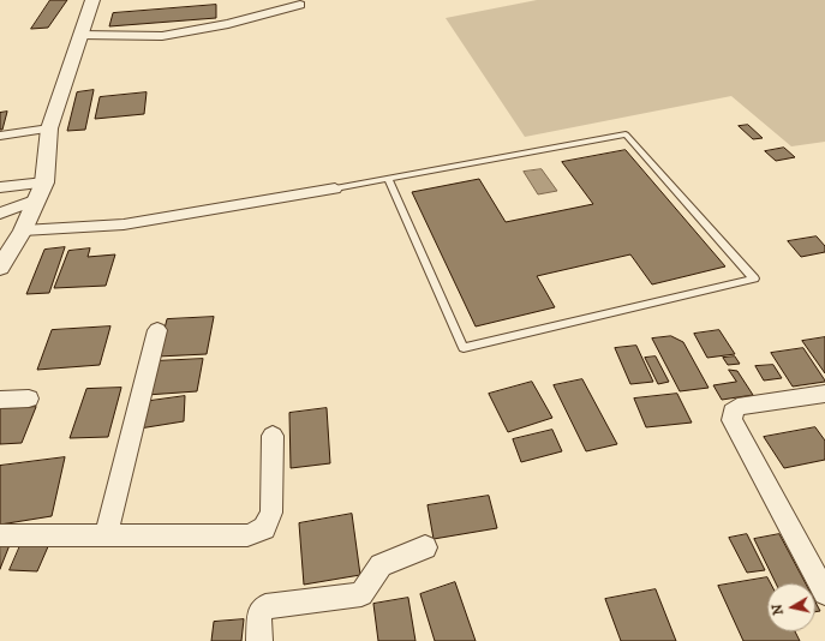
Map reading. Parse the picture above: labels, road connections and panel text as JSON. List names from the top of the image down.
{
  "north": "left"
}
